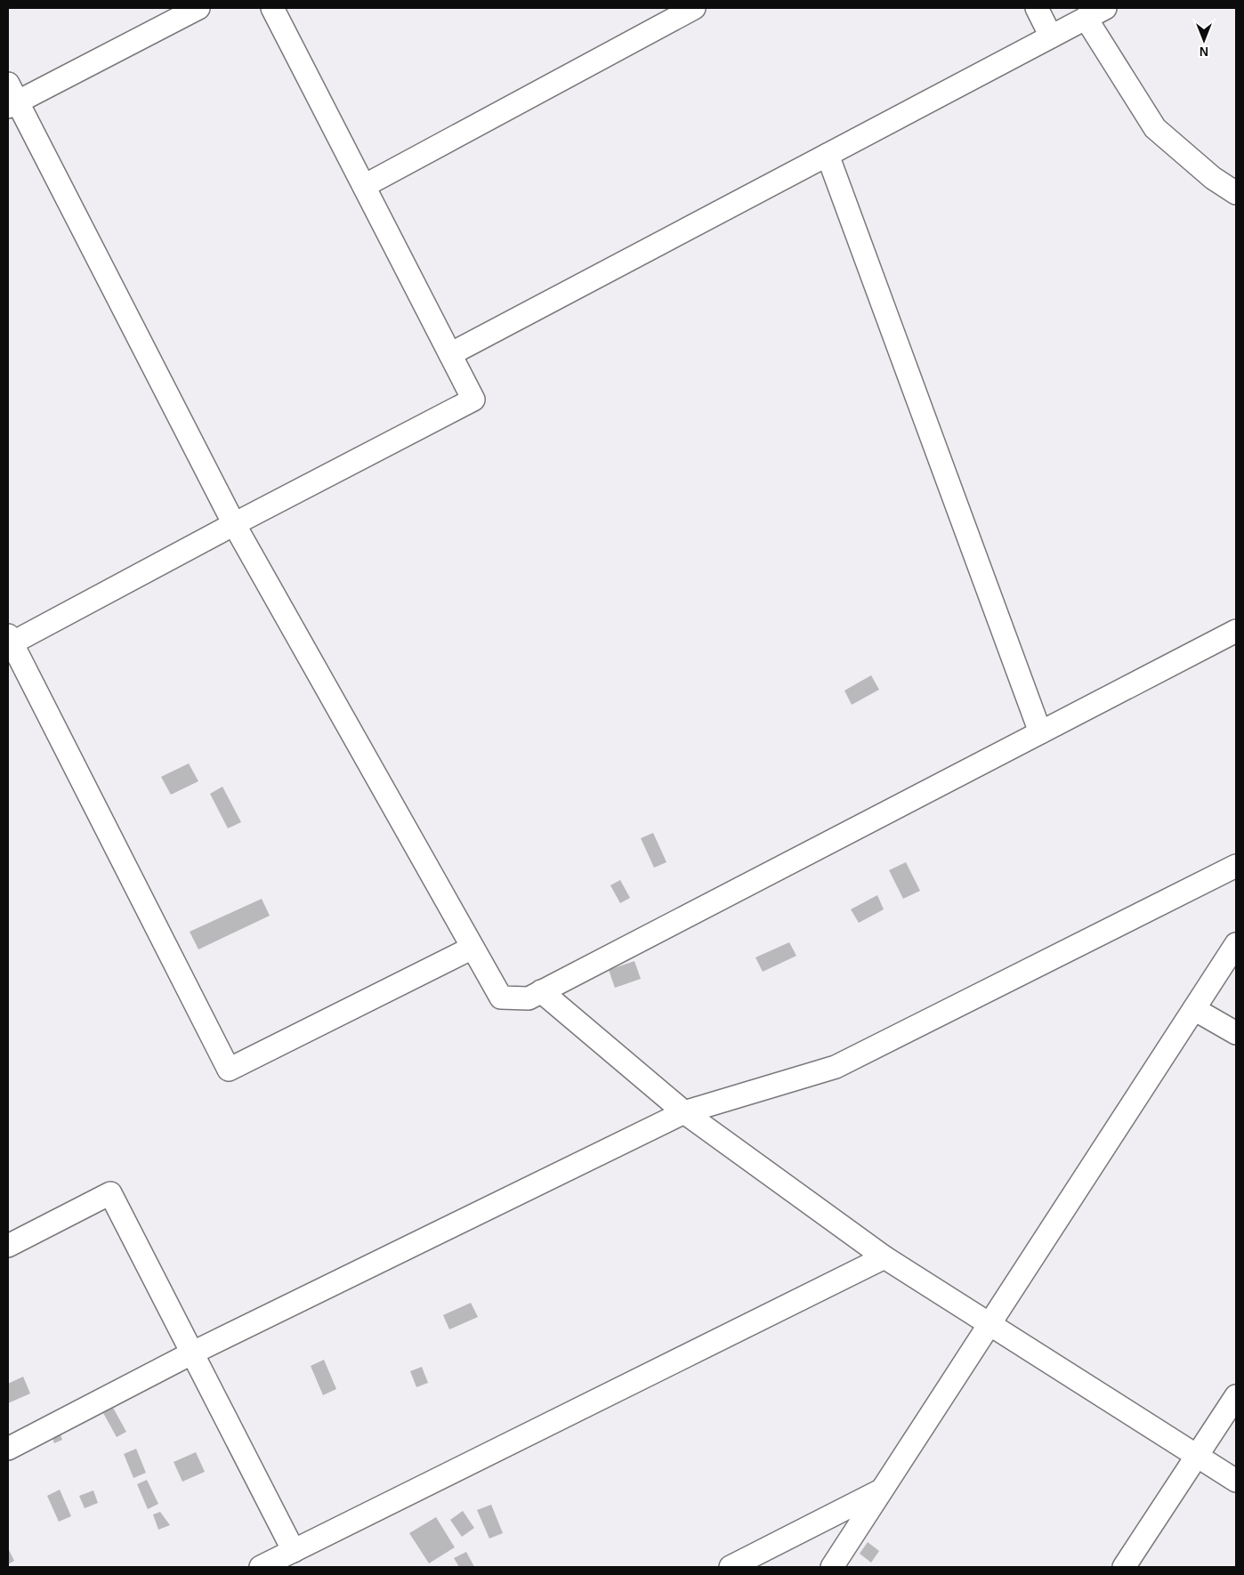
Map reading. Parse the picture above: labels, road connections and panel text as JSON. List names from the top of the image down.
{
  "north": "bottom"
}
